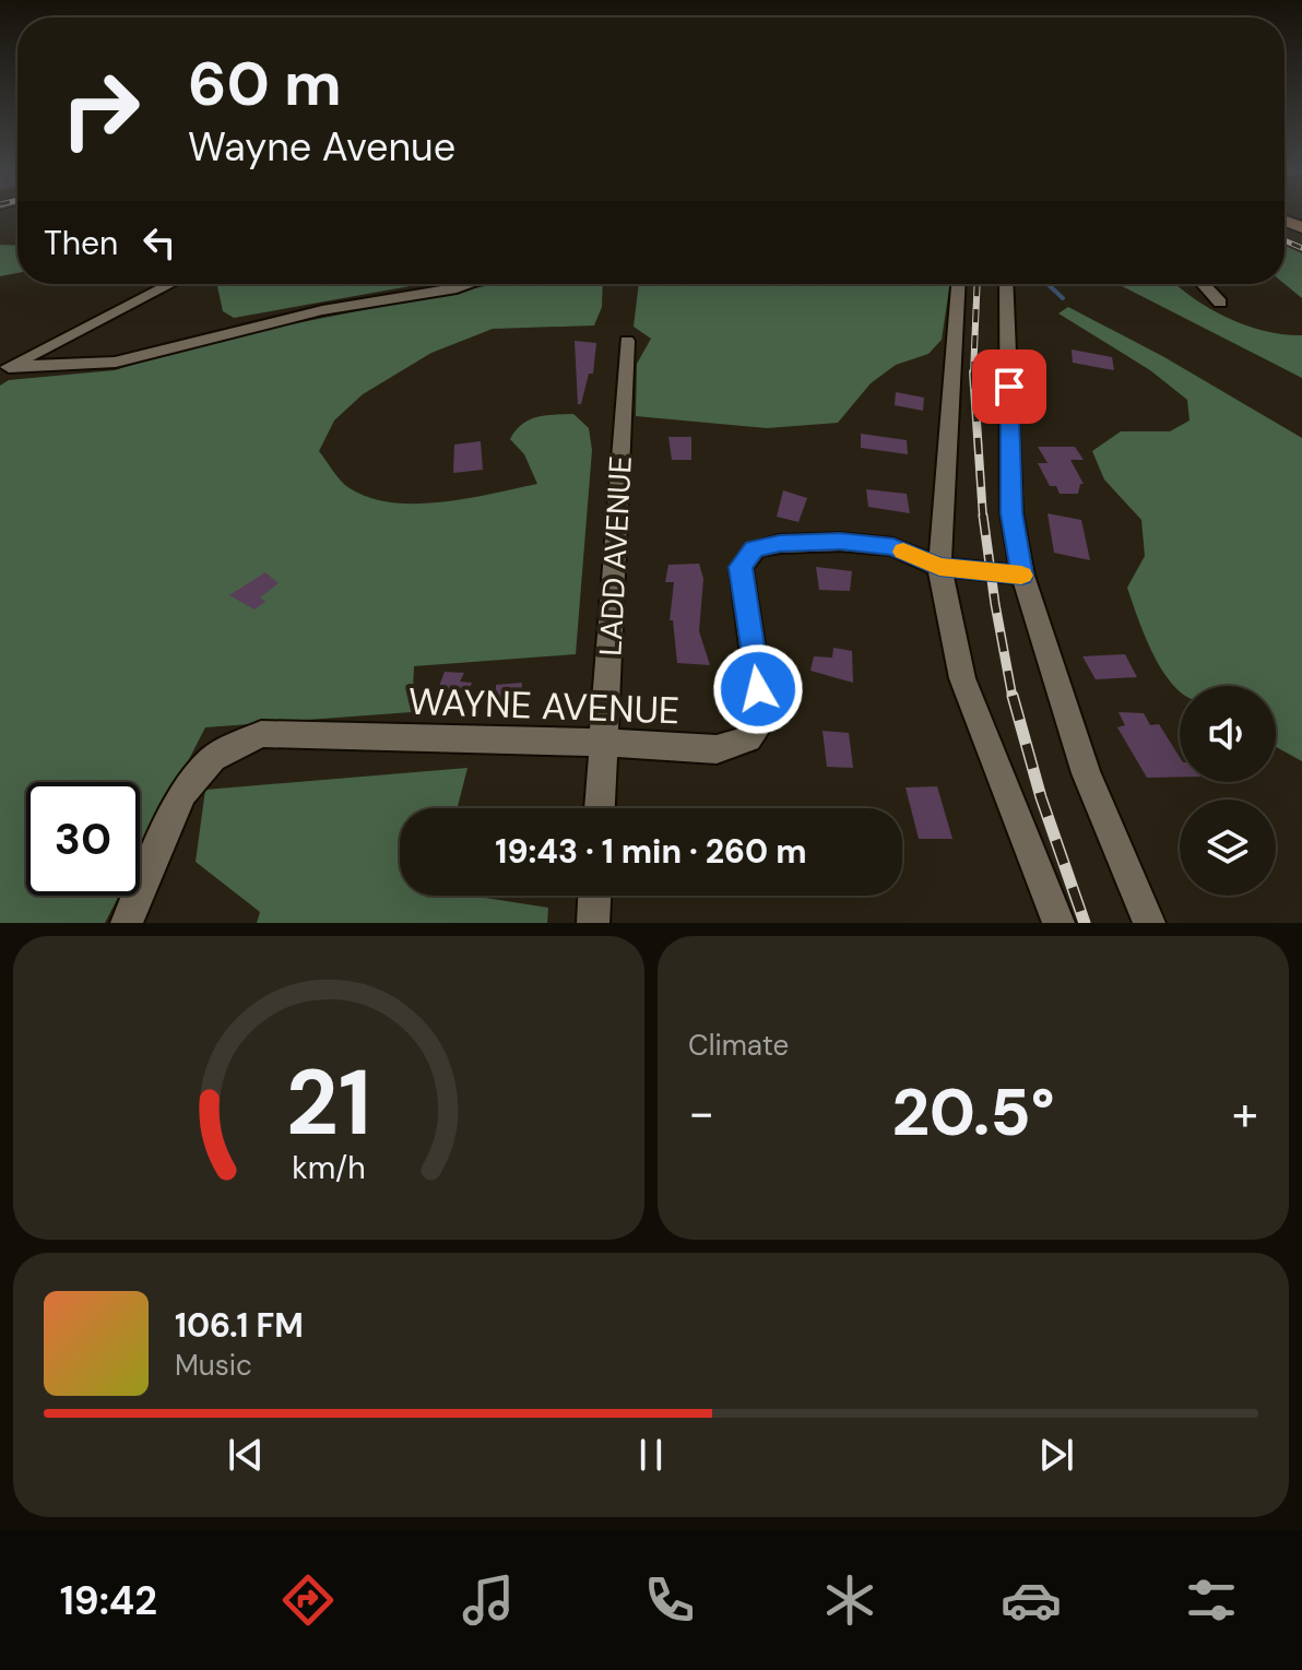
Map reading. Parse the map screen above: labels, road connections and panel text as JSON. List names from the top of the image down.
{
  "streets": {
    "street": ["LADD AVENUE", "WAYNE AVENUE"]
  },
  "crossings": [
    ["LADD AVENUE", "WAYNE AVENUE"]
  ],
  "page": {
    "turn": ["60 m", "Wayne Avenue"],
    "then": "Then",
    "limit": "30",
    "trip": "19:43 · 1 min · 260 m",
    "tile": "Climate",
    "heat": ["−", "20.5°", "+"],
    "song": ["106.1 FM", "Music"],
    "tabs": "19:42",
    "gauge": ["21", "km/h"]
  }
}
